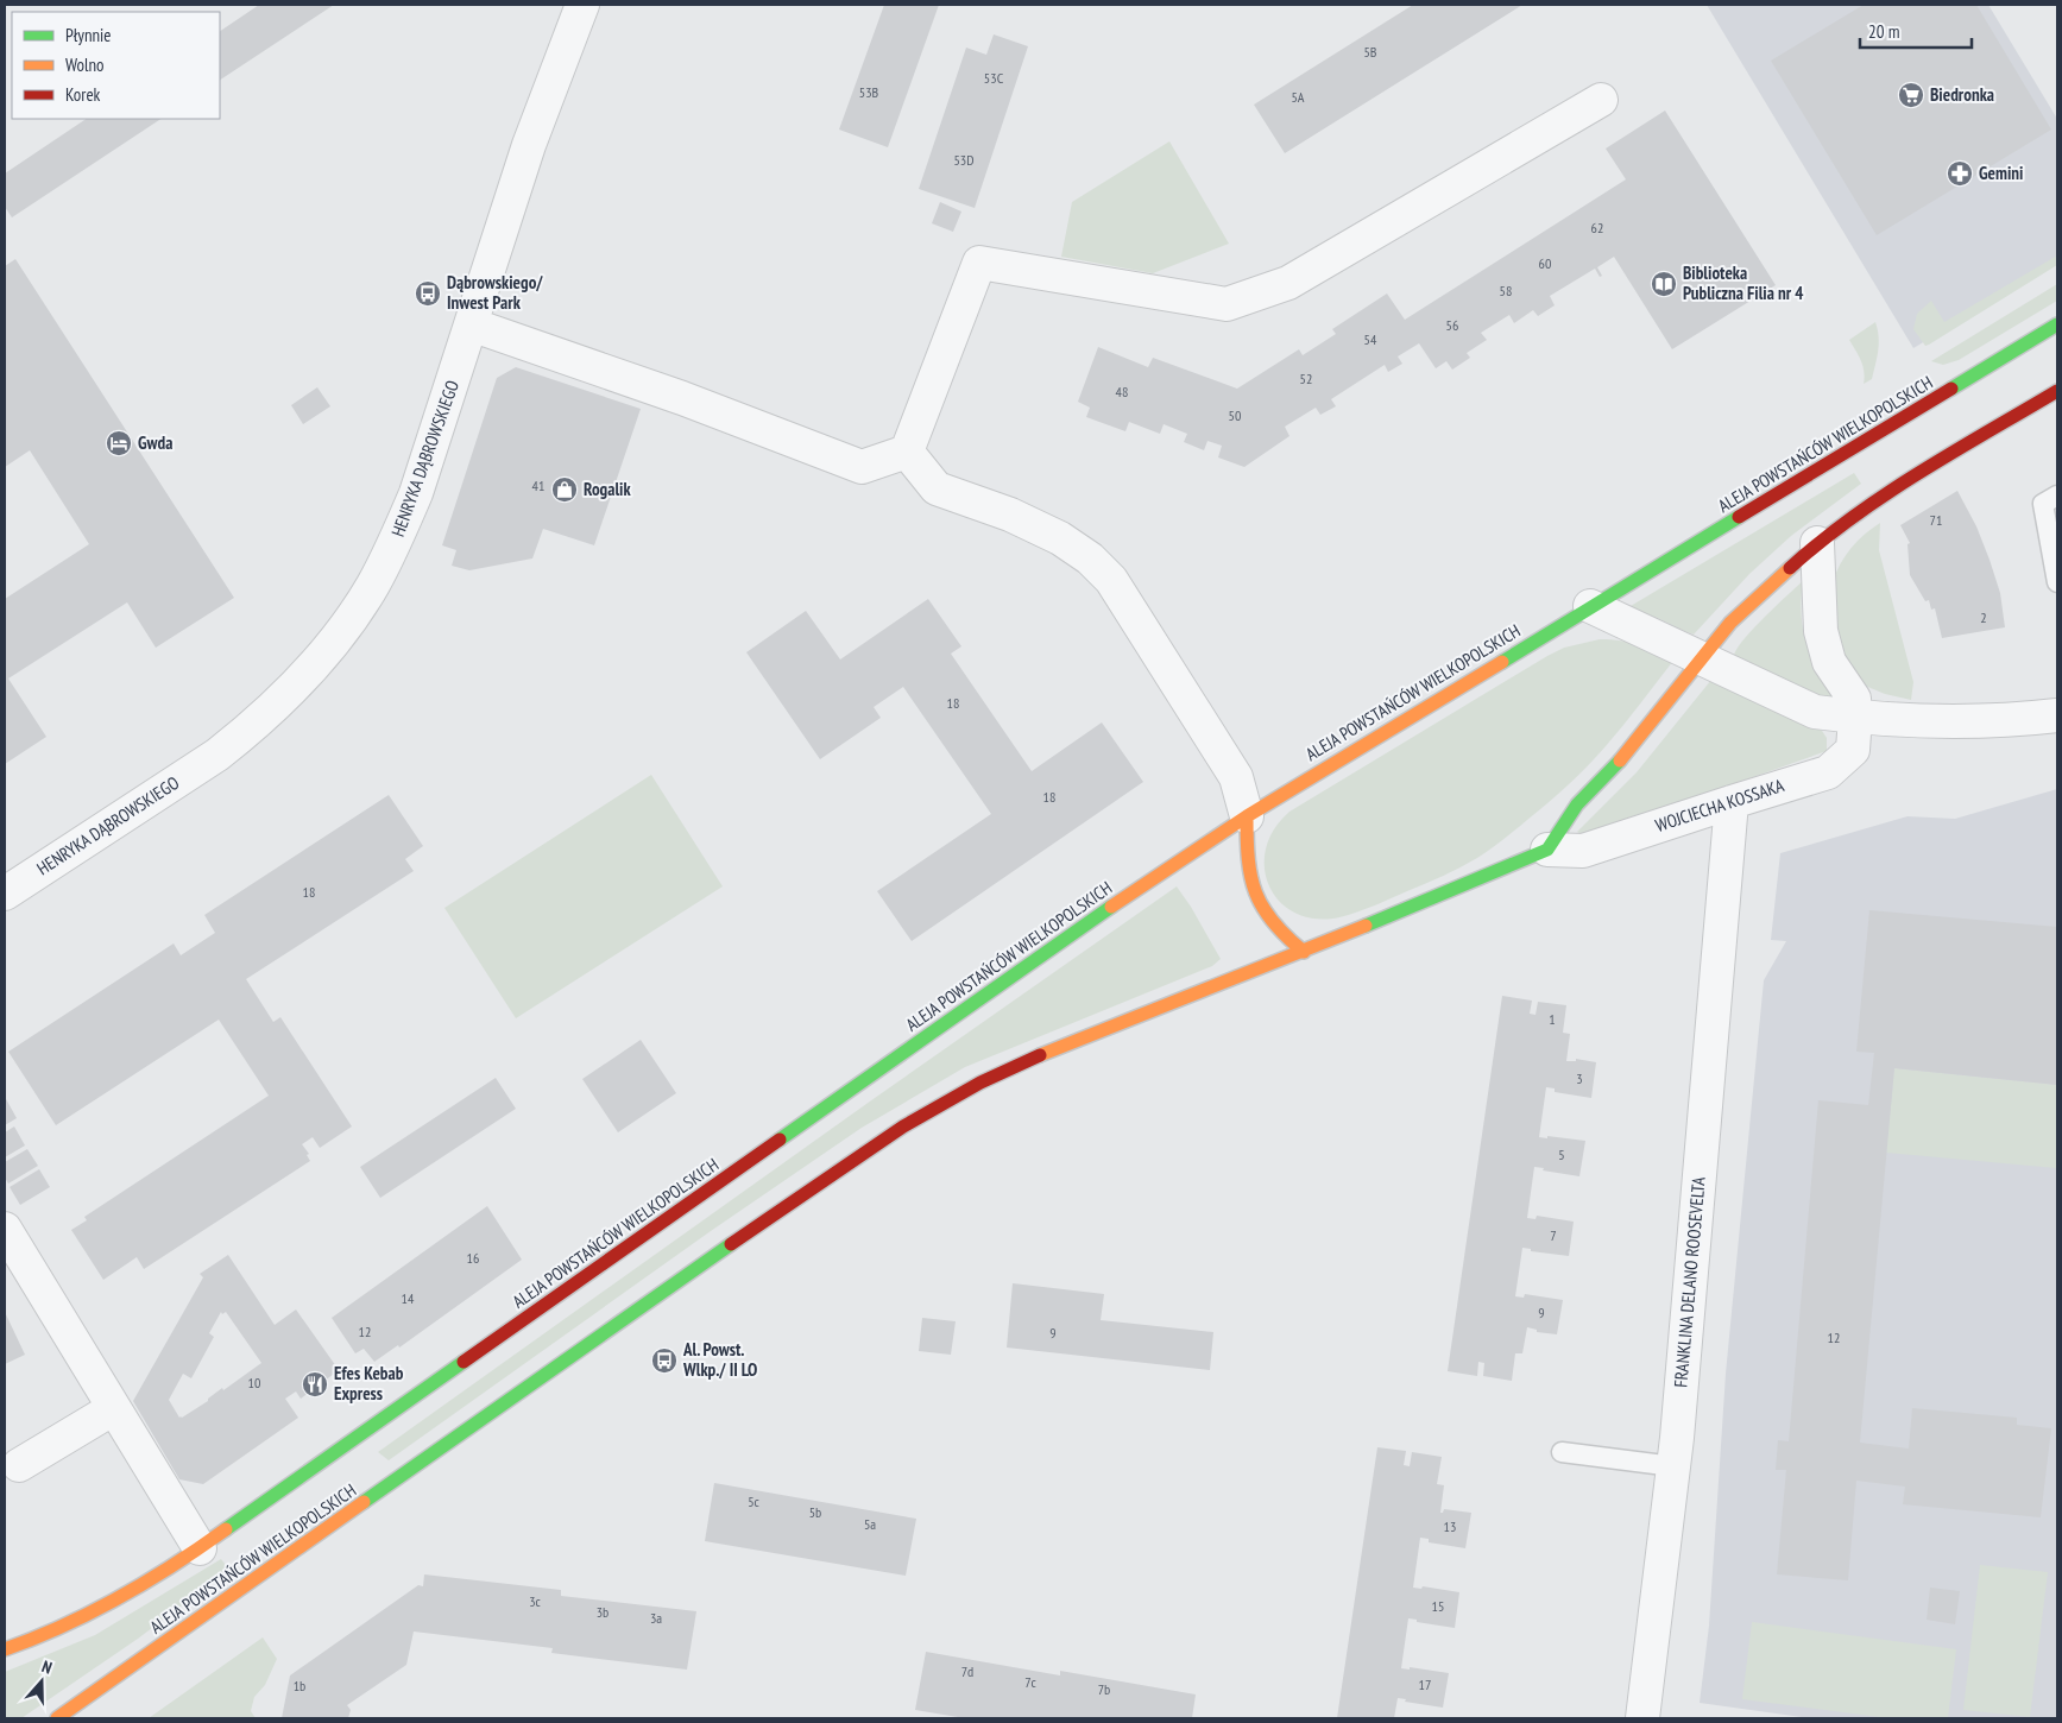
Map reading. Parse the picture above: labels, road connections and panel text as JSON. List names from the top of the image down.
{
  "streets": {
    "main road": ["ALEJA POWSTAŃCÓW WIELKOPOLSKICH"],
    "street": ["HENRYKA DĄBROWSKIEGO", "WOJCIECHA KOSSAKA", "FRANKLINA DELANO ROOSEVELTA"]
  },
  "crossings": [
    ["ALEJA POWSTAŃCÓW WIELKOPOLSKICH", "WOJCIECHA KOSSAKA"],
    ["WOJCIECHA KOSSAKA", "FRANKLINA DELANO ROOSEVELTA"]
  ],
  "places": {
    "supermarket": ["Biedronka"],
    "pharmacy": ["Gemini"],
    "library": ["Biblioteka Publiczna Filia nr 4"],
    "bus stop": ["Dąbrowskiego/ Inwest Park", "Al. Powst. Wlkp./ II LO"],
    "hotel": ["Gwda"],
    "shop": ["Rogalik"],
    "restaurant": ["Efes Kebab Express"]
  },
  "house_numbers": [
    "5B",
    "53C",
    "53B",
    "5A",
    "53D",
    "62",
    "60",
    "58",
    "56",
    "54",
    "52",
    "48",
    "50",
    "41",
    "71",
    "2",
    "18",
    "18",
    "18",
    "1",
    "3",
    "5",
    "7",
    "16",
    "14",
    "9",
    "12",
    "9",
    "12",
    "10",
    "5c",
    "5b",
    "5a",
    "13",
    "3c",
    "15",
    "3b",
    "3a",
    "7d",
    "7c",
    "17",
    "1b",
    "7b"
  ],
  "legend": ["Płynnie", "Wolno", "Korek"],
  "scale_bar": "20 m",
  "north": "top"
}
